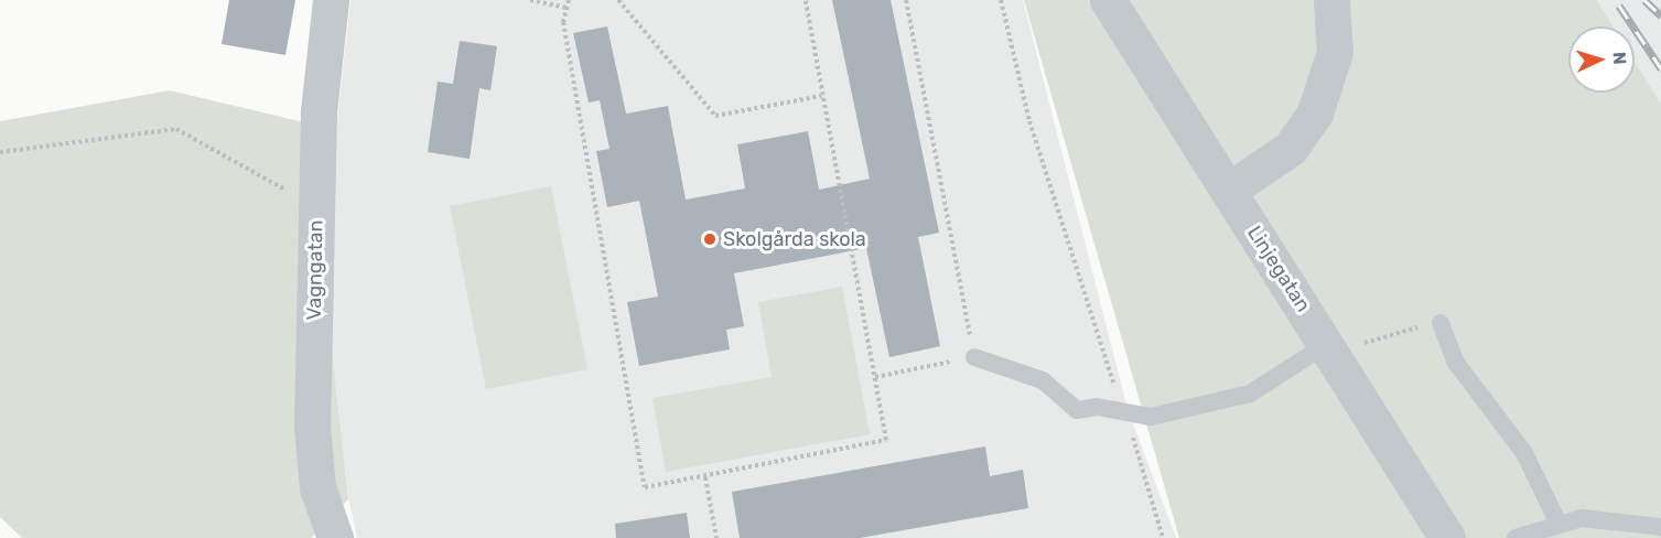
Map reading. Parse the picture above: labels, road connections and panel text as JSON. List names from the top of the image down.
{
  "streets": {
    "street": ["Linjegatan", "Vagngatan"]
  },
  "places": ["Skolgårda skola"],
  "north": "right"
}
